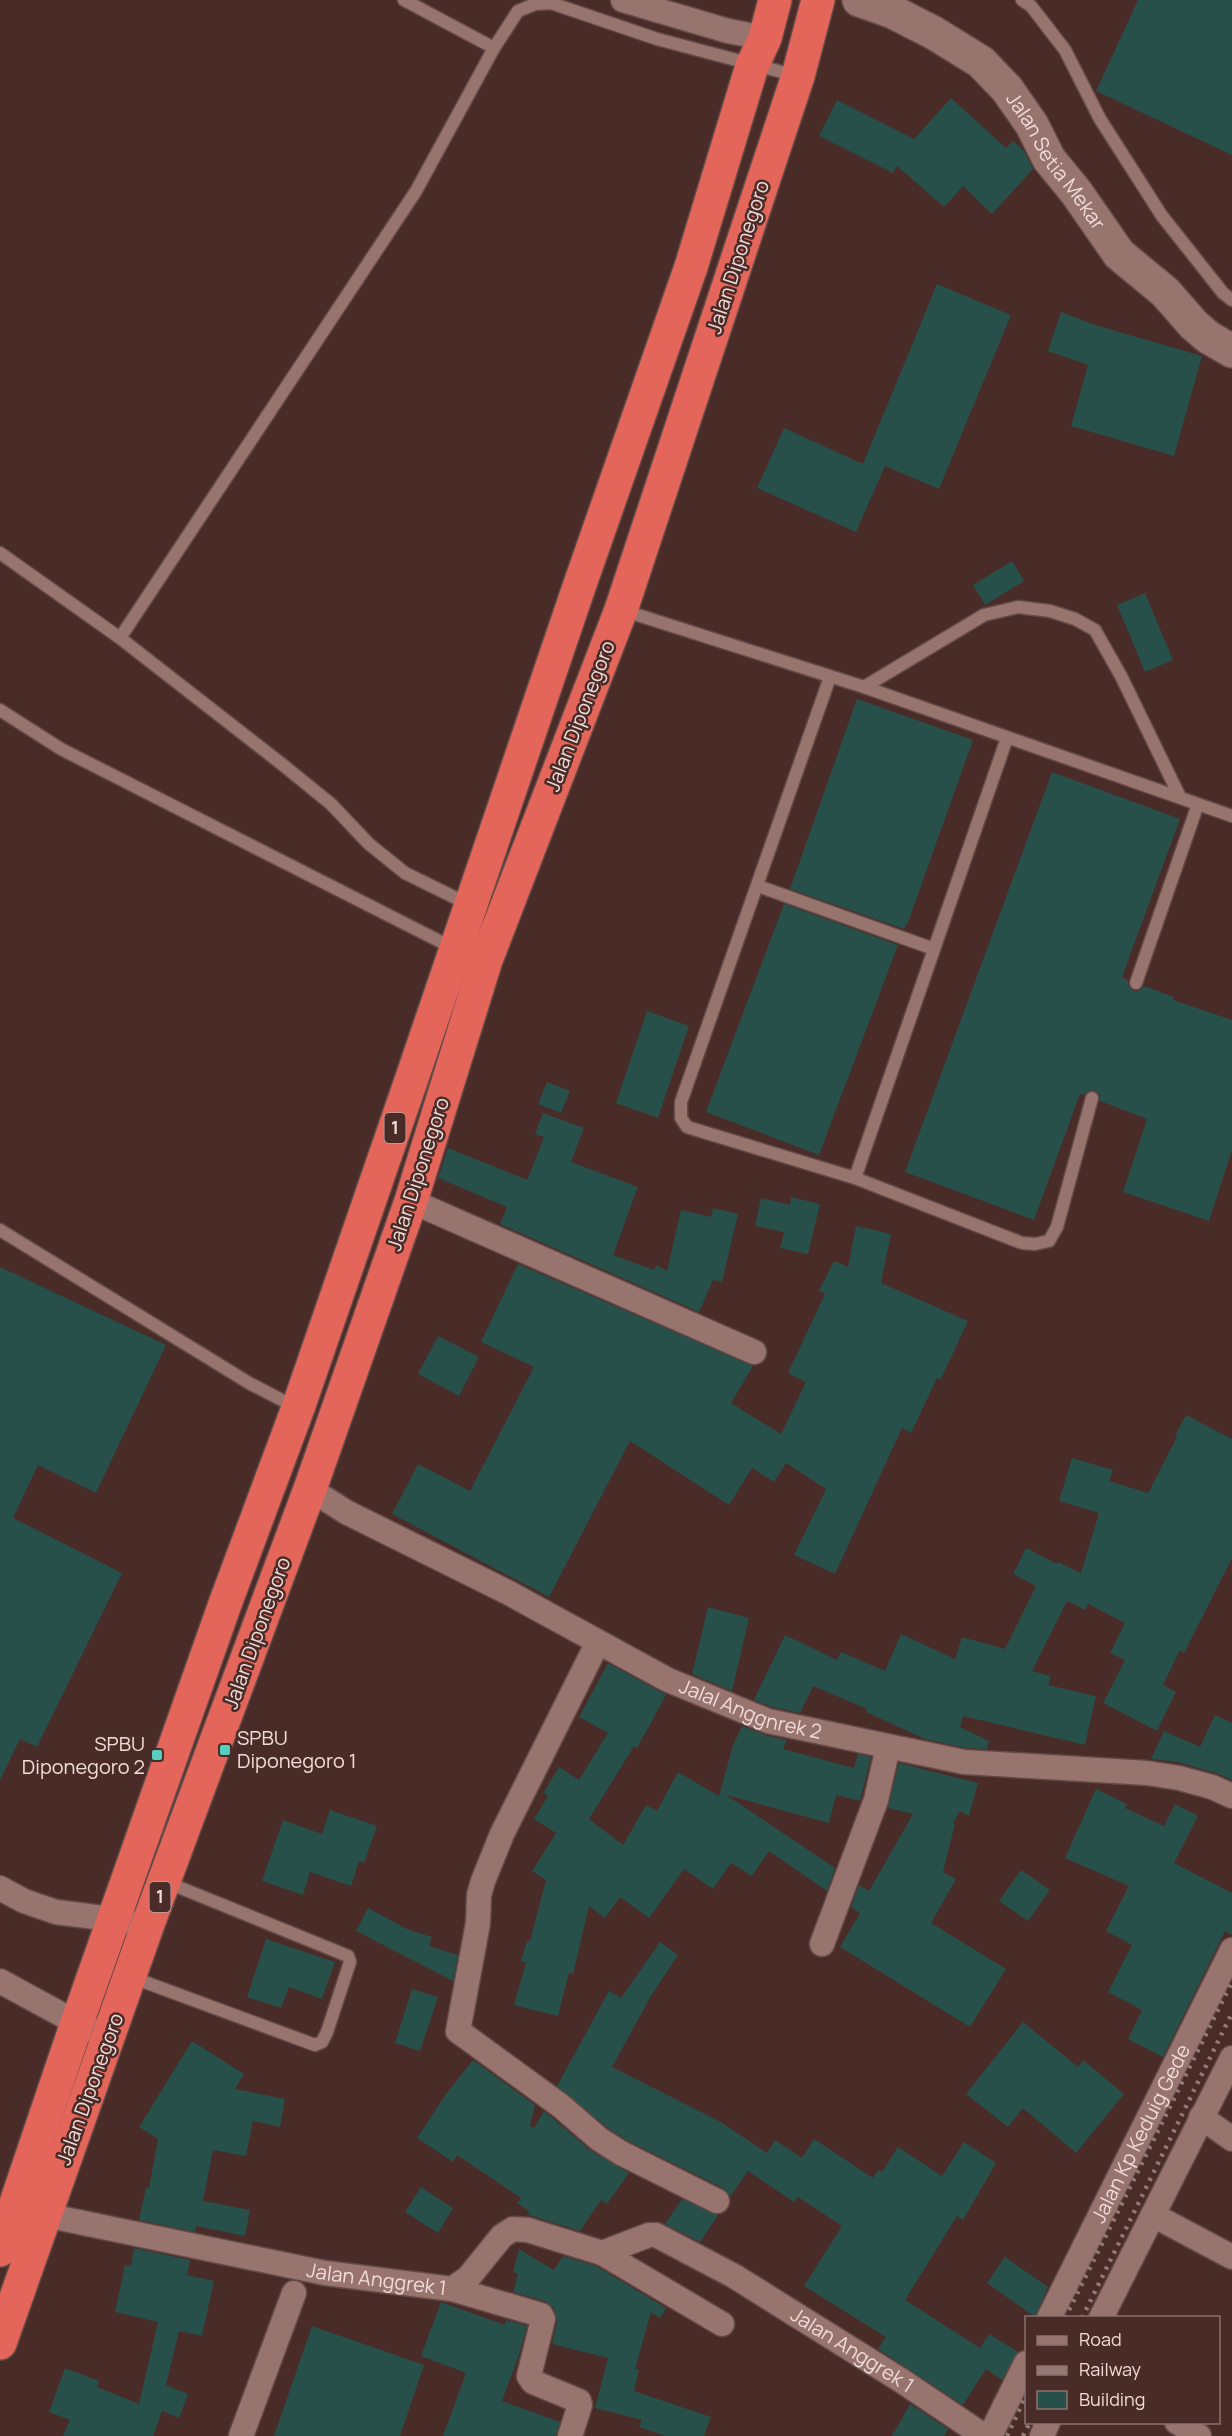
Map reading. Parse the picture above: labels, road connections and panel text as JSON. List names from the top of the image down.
{
  "streets": {
    "highway": ["Jalan Diponegoro", "1"],
    "street": [
      "Jalan Setia Mekar",
      "Jalal Anggnrek 2",
      "Jalan Kp Keduig Gede",
      "Jalan Anggrek 1"
    ]
  },
  "crossings": [
    ["Jalan Diponegoro", "Jalal Anggnrek 2"],
    ["Jalan Diponegoro", "Jalan Anggrek 1"]
  ],
  "places": {
    "transit": ["SPBU Diponegoro 1", "SPBU Diponegoro 2"]
  },
  "legend": ["Road", "Railway", "Building"]
}
